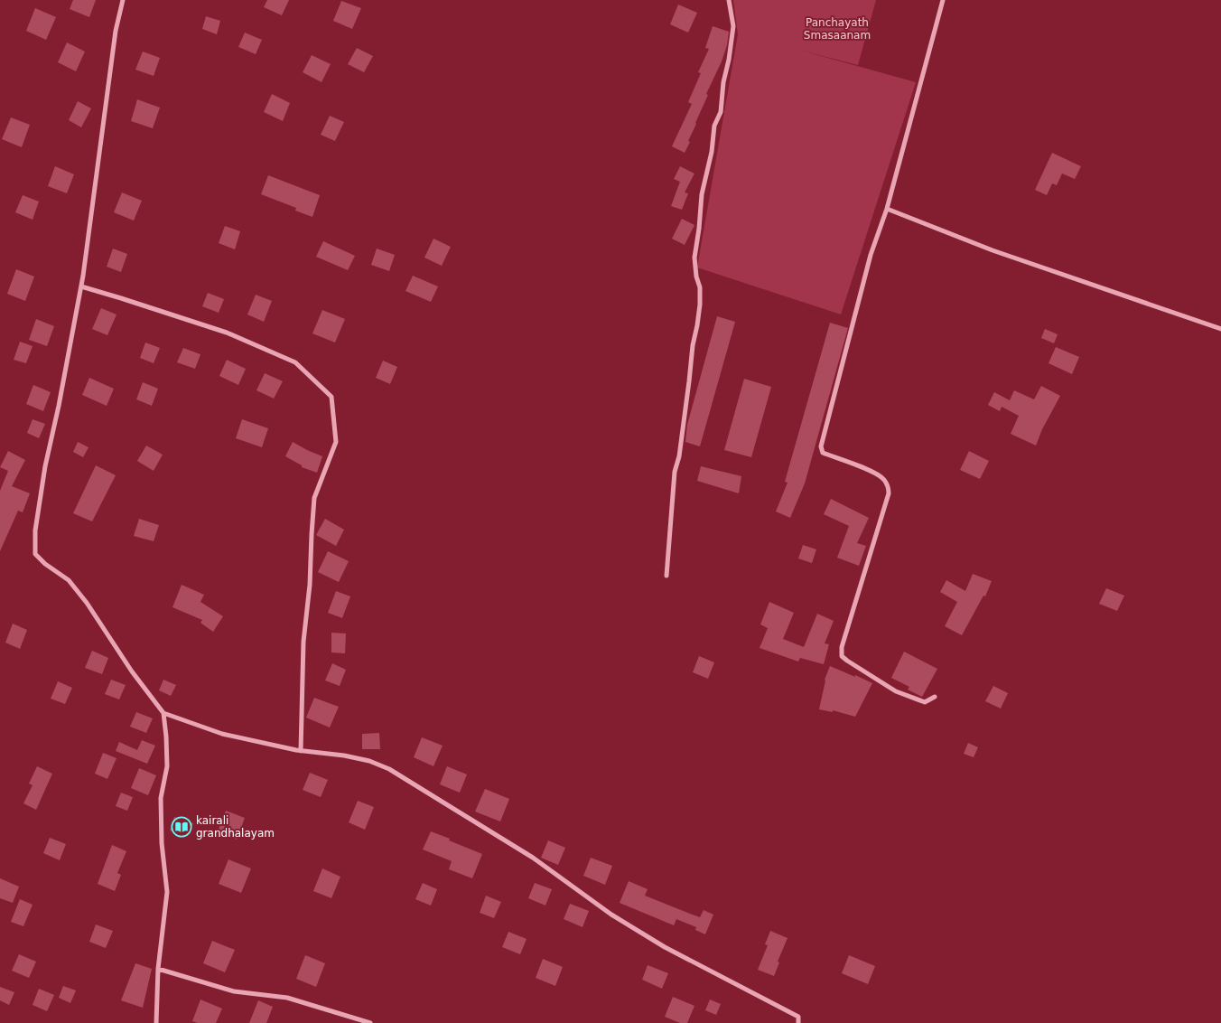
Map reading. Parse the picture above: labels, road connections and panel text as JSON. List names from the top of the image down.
{
  "parks": ["Panchayath Smasaanam"],
  "places": {
    "library": ["kairali grandhalayam"]
  }
}
